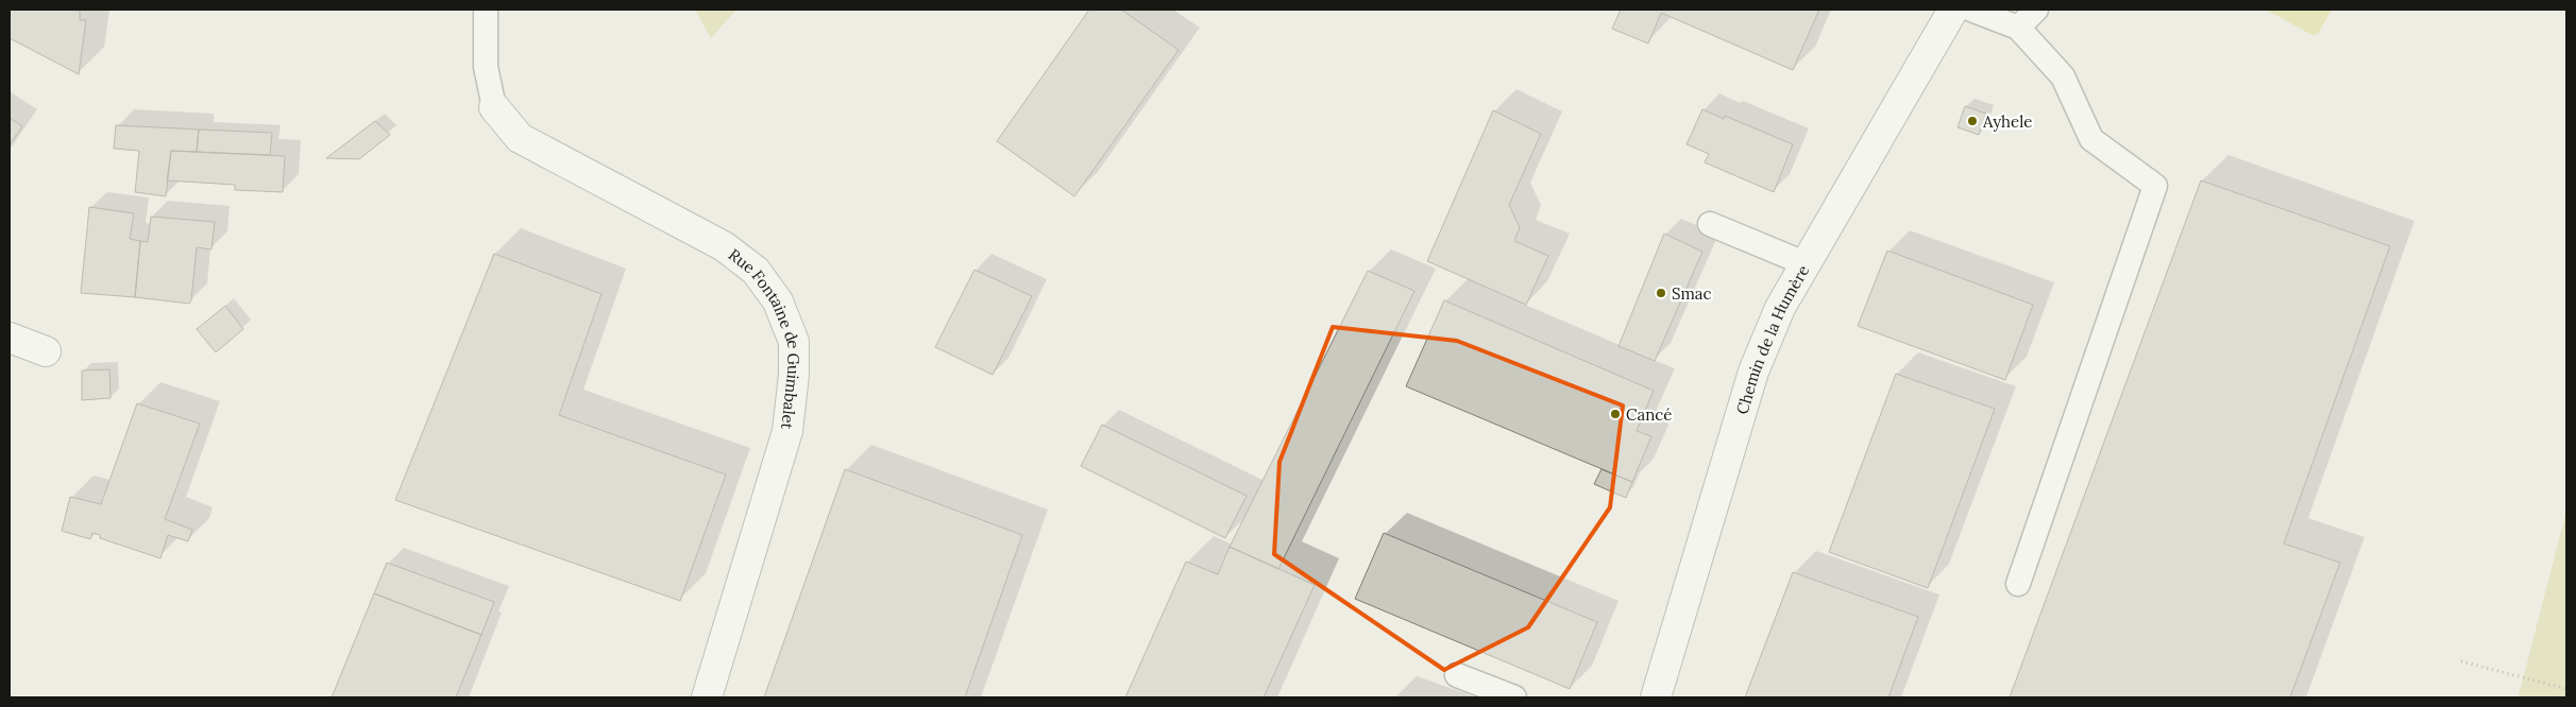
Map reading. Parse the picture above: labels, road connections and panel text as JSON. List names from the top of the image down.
{
  "streets": {
    "street": ["Chemin de la Humère", "Rue Fontaine de Guimbalet"]
  },
  "places": ["Ayhele", "Smac", "Cancé"]
}
